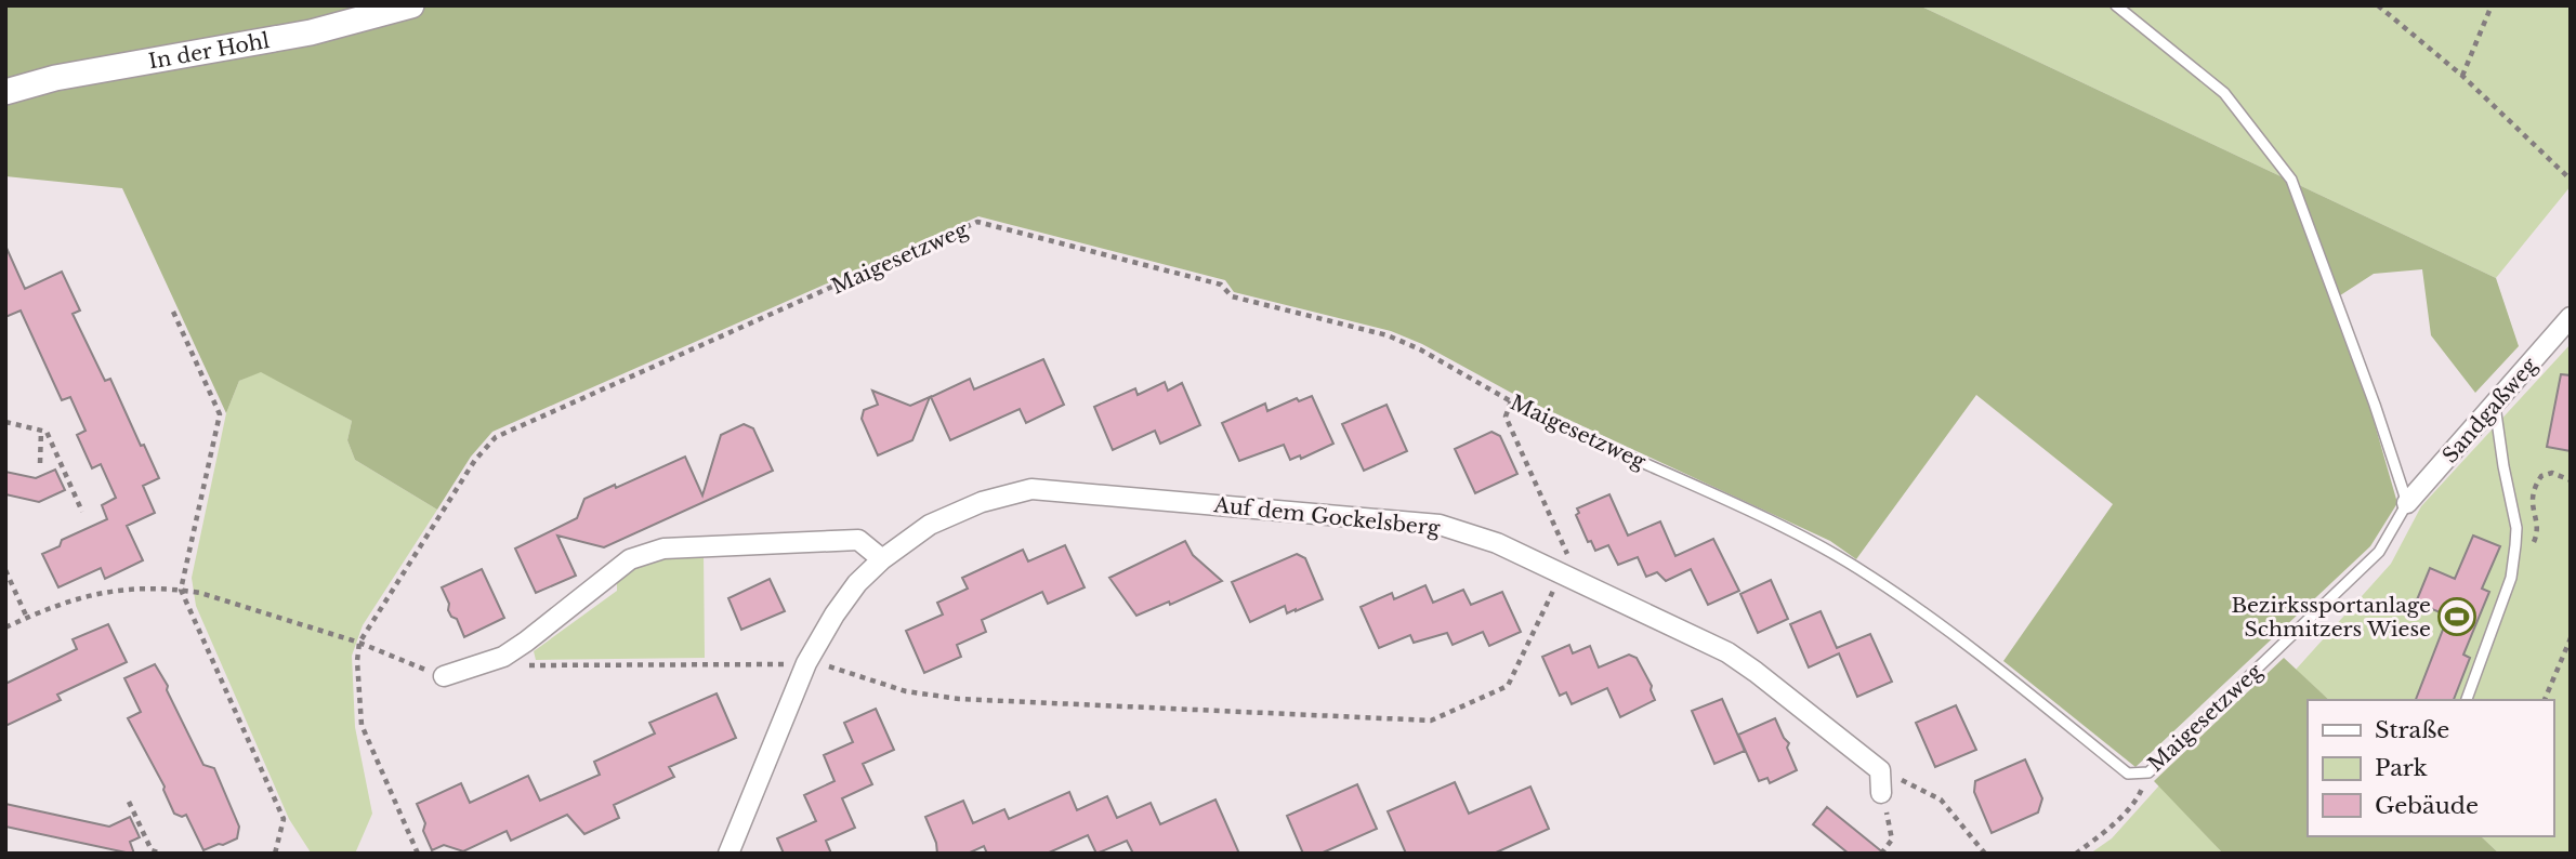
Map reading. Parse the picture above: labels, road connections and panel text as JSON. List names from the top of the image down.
{
  "streets": {
    "street": ["In der Hohl", "Sandgaßweg", "Auf dem Gockelsberg"],
    "lane": ["Maigesetzweg"]
  },
  "crossings": [
    ["Maigesetzweg", "Sandgaßweg"]
  ],
  "places": {
    "sports": ["Bezirkssportanlage Schmitzers Wiese"]
  },
  "legend": ["Straße", "Park", "Gebäude"]
}
